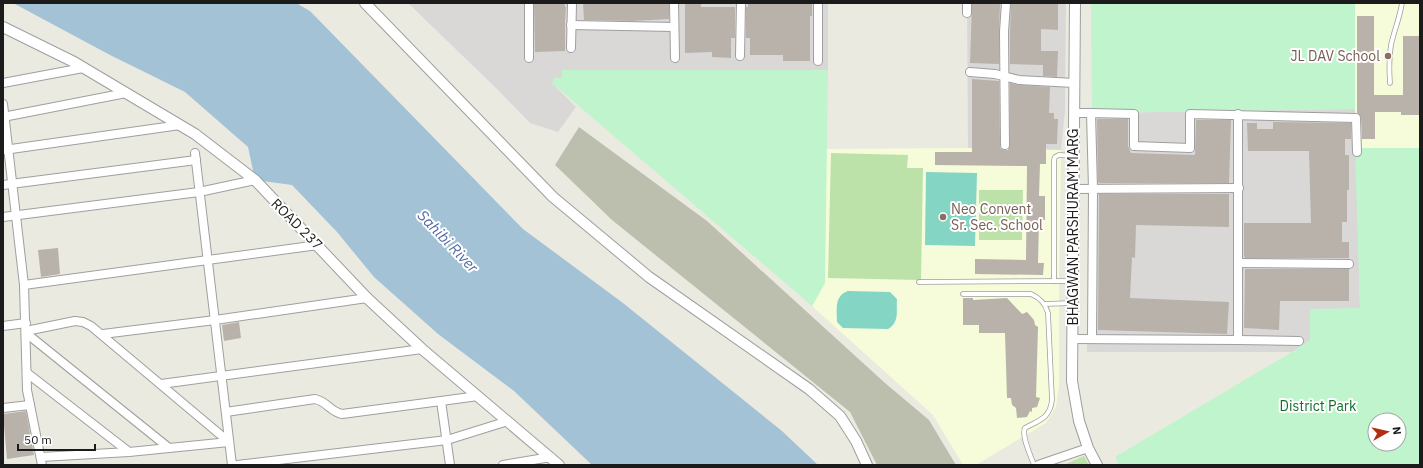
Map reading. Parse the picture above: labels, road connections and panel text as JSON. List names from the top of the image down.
{
  "streets": {
    "street": ["ROAD 237", "BHAGWAN PARSHURAM MARG"]
  },
  "water": ["Sahibi River"],
  "parks": ["District Park"],
  "places": ["JL DAV School", "Neo Convent Sr. Sec. School"],
  "scale_bar": "50 m",
  "north": "right"
}
